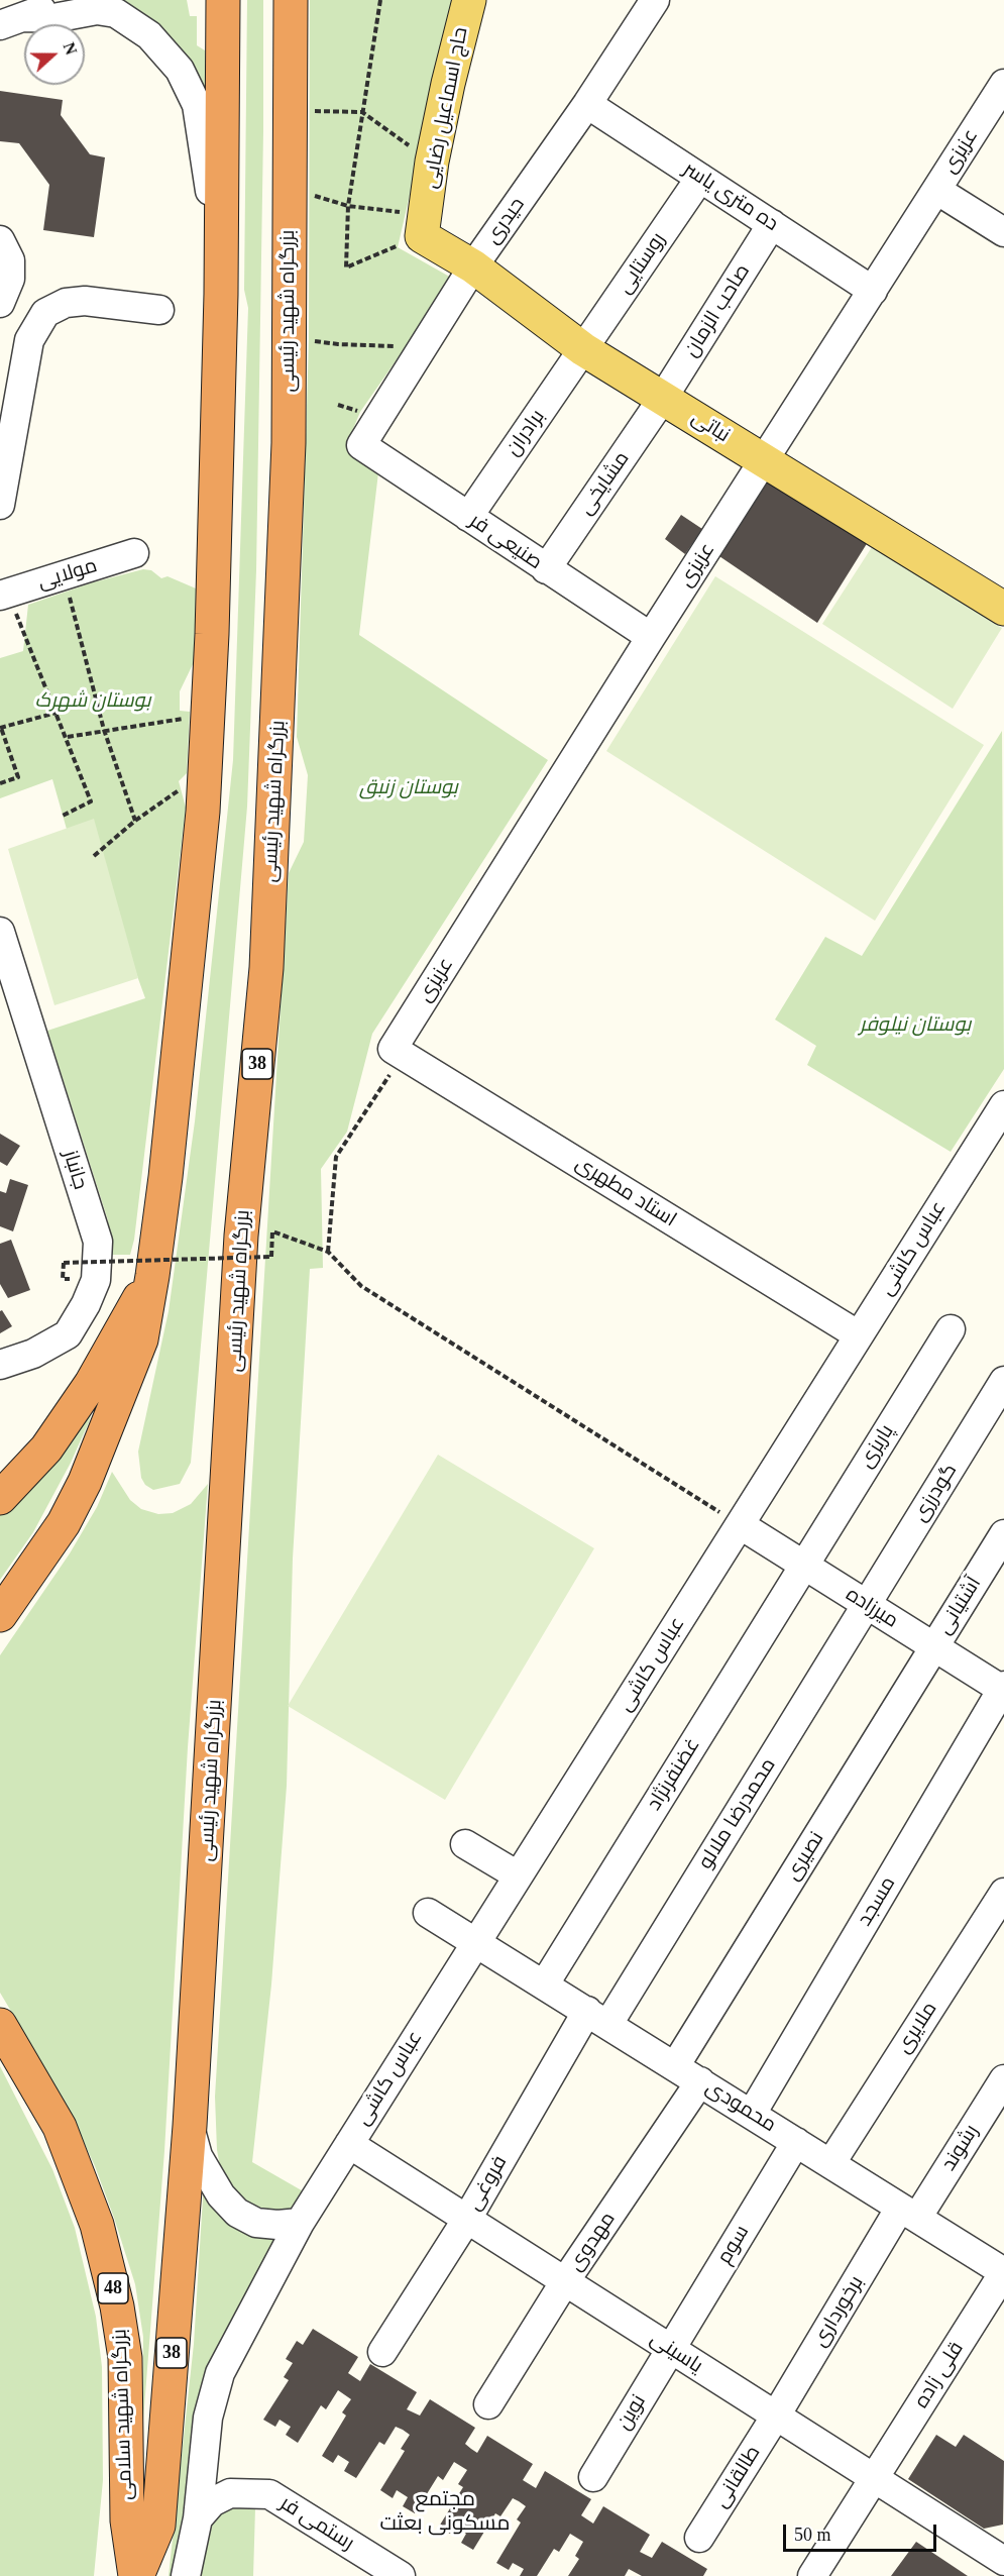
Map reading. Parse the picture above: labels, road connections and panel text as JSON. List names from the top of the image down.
{
  "streets": {
    "highway": [
      "بزرگراه شهید رئیسی",
      "38",
      "48",
      "بزرگراه شهید سلامی"
    ],
    "main road": ["حاج اسماعیل رضایی", "نباتی"],
    "street": [
      "عزیزی",
      "ده متری یاسر",
      "حیدری",
      "روستایی",
      "صاحب الزمان",
      "برادران",
      "مشایخی",
      "صنیعی فر",
      "مولايی",
      "جانباز",
      "استاد مطهری",
      "عباس کاشی",
      "پاریزی",
      "گودرزی",
      "آشتیانی",
      "میرزاده",
      "غضنفرنژاد",
      "محمدرضا ملالو",
      "نصیری",
      "مسجد",
      "ملایری",
      "محمودی",
      "رشوند",
      "فروغی",
      "مهدوی",
      "سوم",
      "برخورداری",
      "یاسینی",
      "قلی زاده",
      "نوین",
      "طالقانی",
      "رستمی فر"
    ]
  },
  "crossings": [
    ["حاج اسماعیل رضایی", "نباتی"],
    ["عزیزی", "ده متری یاسر"],
    ["عزیزی", "نباتی"],
    ["عزیزی", "صنیعی فر"],
    ["عزیزی", "استاد مطهری"],
    ["ده متری یاسر", "حیدری"],
    ["ده متری یاسر", "روستایی"],
    ["ده متری یاسر", "صاحب الزمان"],
    ["حیدری", "نباتی"],
    ["حیدری", "صنیعی فر"],
    ["روستایی", "نباتی"],
    ["روستایی", "برادران"],
    ["بزرگراه شهید رئیسی", "بزرگراه شهید سلامی"],
    ["صاحب الزمان", "نباتی"],
    ["صاحب الزمان", "مشایخی"],
    ["نباتی", "برادران"],
    ["نباتی", "مشایخی"],
    ["برادران", "صنیعی فر"],
    ["مشایخی", "صنیعی فر"],
    ["استاد مطهری", "عباس کاشی"],
    ["عباس کاشی", "میرزاده"],
    ["عباس کاشی", "محمودی"],
    ["عباس کاشی", "یاسینی"],
    ["عباس کاشی", "رستمی فر"],
    ["پاریزی", "میرزاده"],
    ["پاریزی", "غضنفرنژاد"],
    ["گودرزی", "میرزاده"],
    ["گودرزی", "محمدرضا ملالو"],
    ["آشتیانی", "میرزاده"],
    ["آشتیانی", "نصیری"],
    ["میرزاده", "غضنفرنژاد"],
    ["میرزاده", "محمدرضا ملالو"],
    ["میرزاده", "نصیری"],
    ["میرزاده", "مسجد"],
    ["غضنفرنژاد", "محمودی"],
    ["محمدرضا ملالو", "محمودی"],
    ["محمدرضا ملالو", "فروغی"],
    ["نصیری", "محمودی"],
    ["مسجد", "محمودی"],
    ["ملایری", "محمودی"],
    ["محمودی", "رشوند"],
    ["محمودی", "فروغی"],
    ["محمودی", "مهدوی"],
    ["محمودی", "سوم"],
    ["محمودی", "برخورداری"],
    ["محمودی", "قلی زاده"],
    ["رشوند", "برخورداری"],
    ["فروغی", "یاسینی"],
    ["مهدوی", "یاسینی"],
    ["سوم", "یاسینی"],
    ["سوم", "نوین"],
    ["برخورداری", "یاسینی"],
    ["برخورداری", "طالقانی"],
    ["یاسینی", "قلی زاده"],
    ["یاسینی", "نوین"],
    ["یاسینی", "طالقانی"]
  ],
  "districts": ["مجتمع مسکونی بعثت"],
  "parks": ["بوستان شهرک", "بوستان زنبق", "بوستان نیلوفر"],
  "scale_bar": "50 m",
  "north": "right"
}
